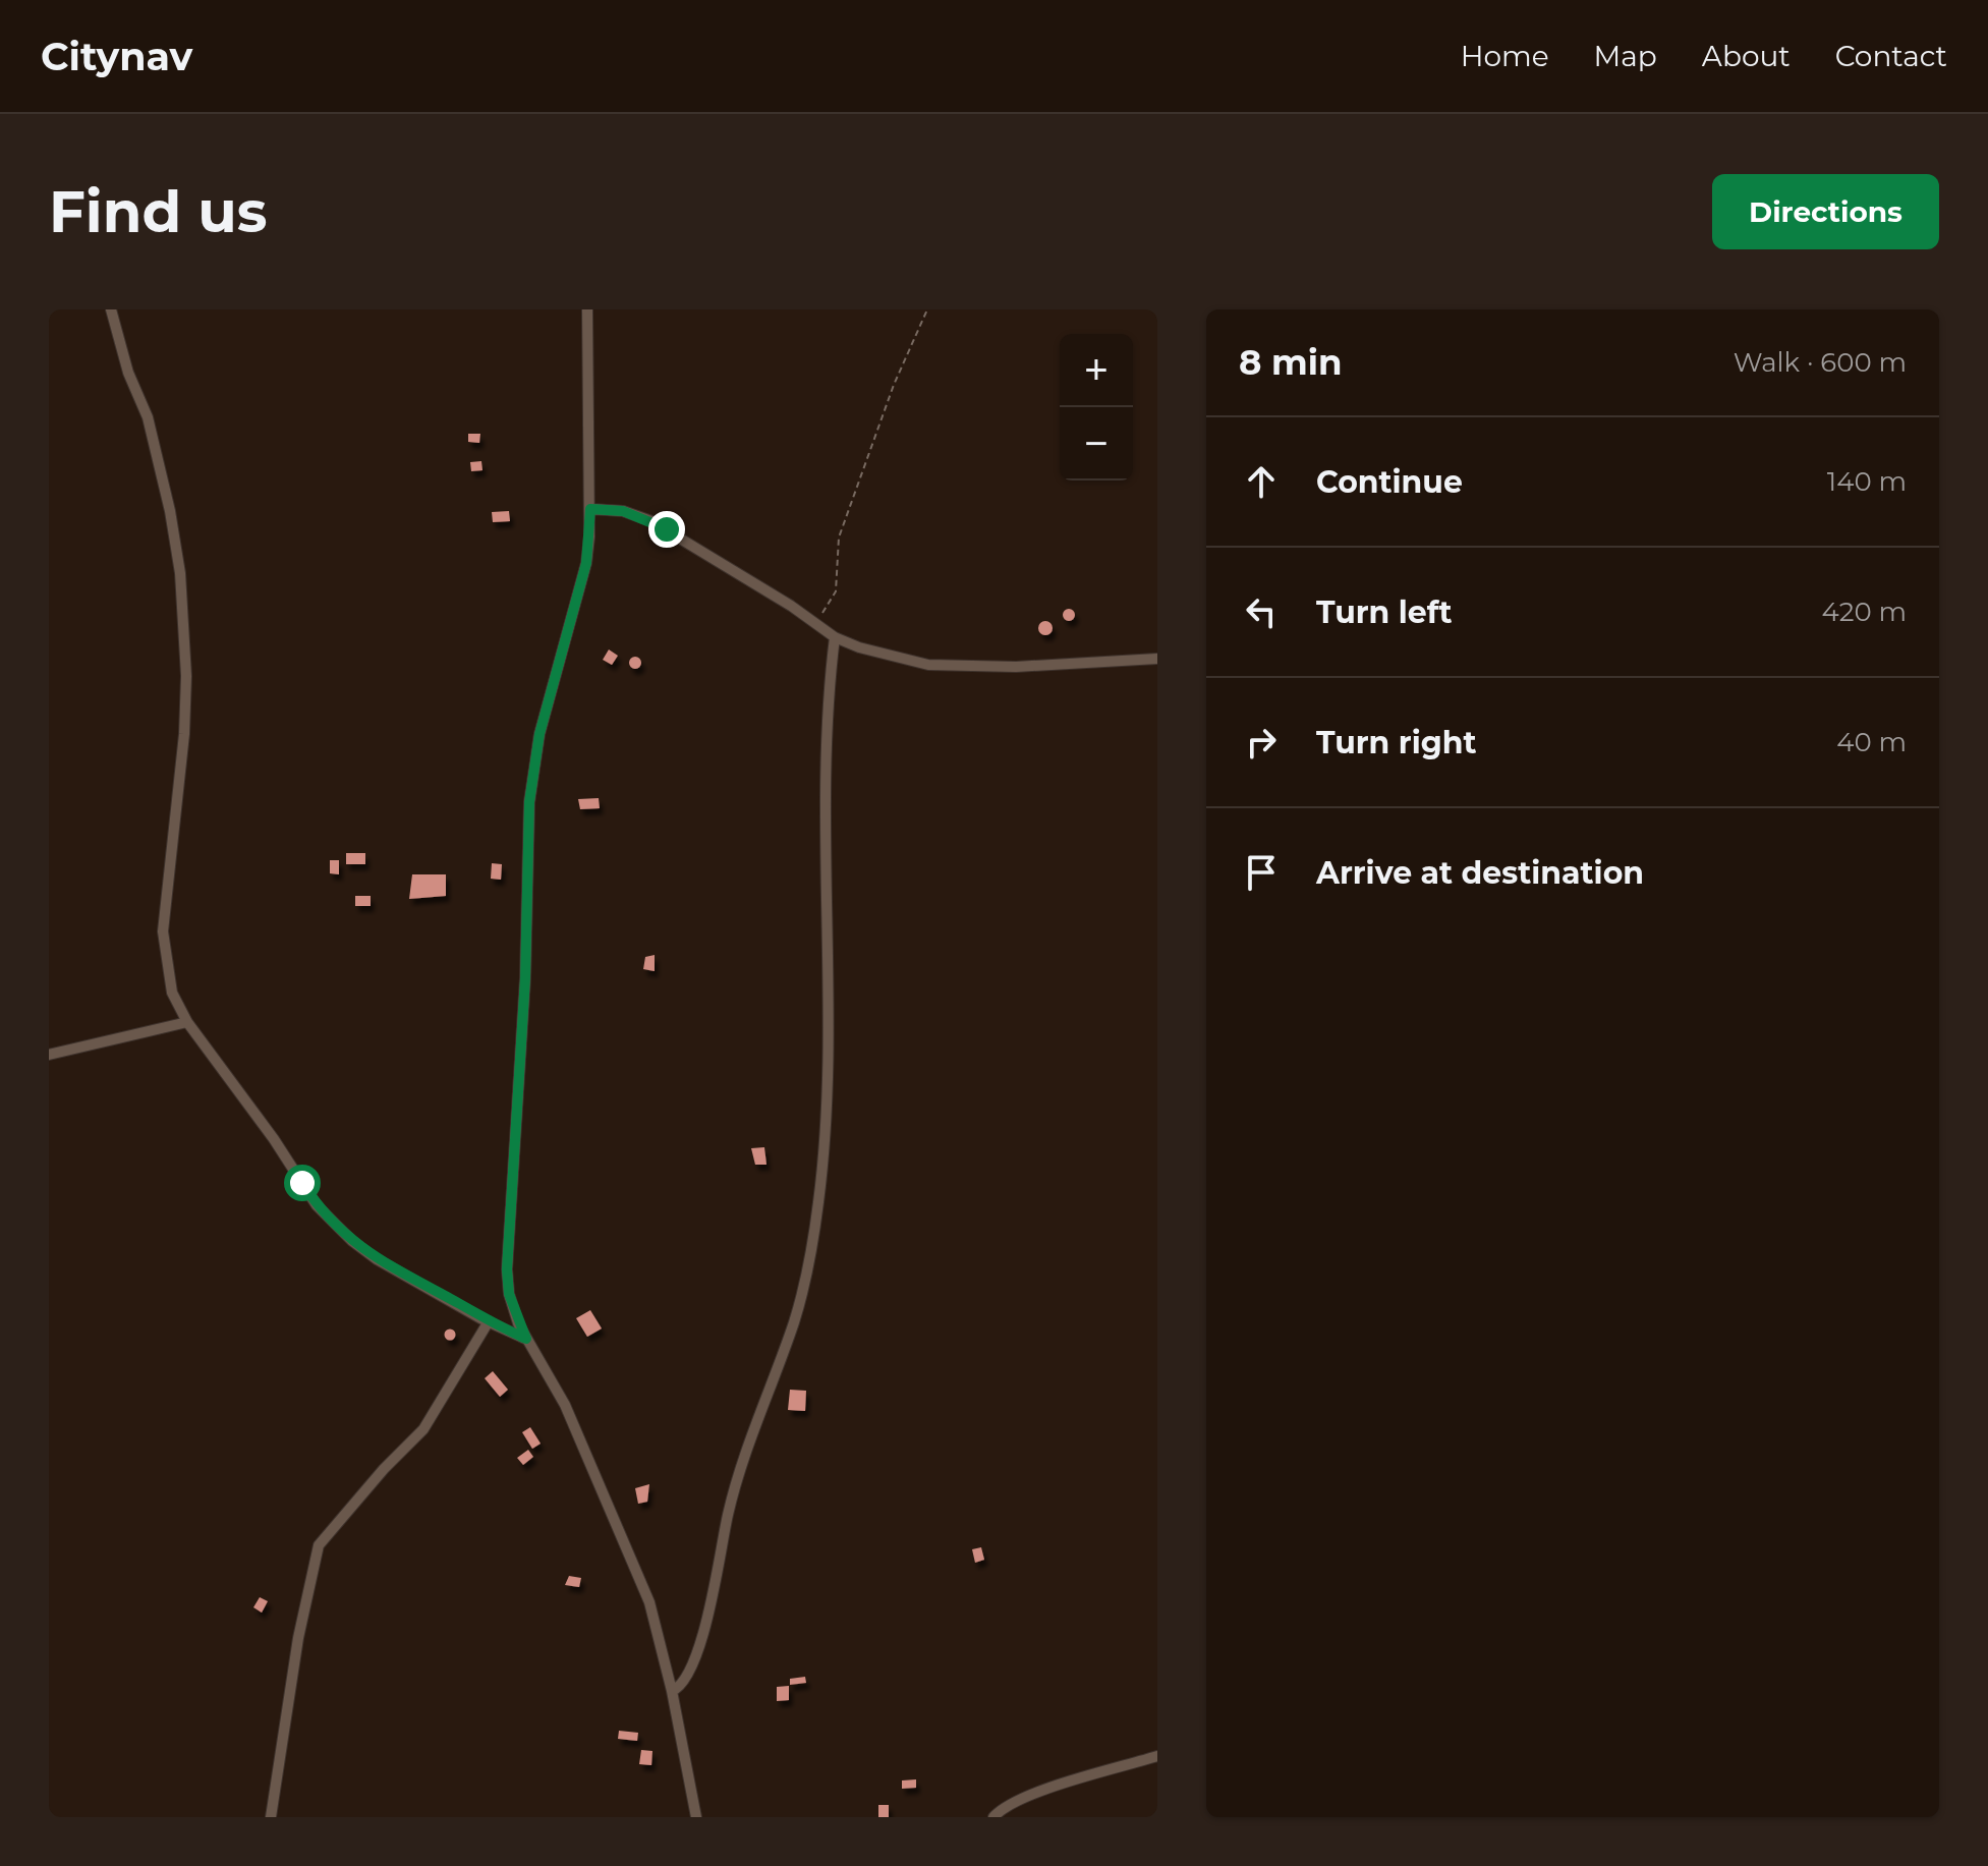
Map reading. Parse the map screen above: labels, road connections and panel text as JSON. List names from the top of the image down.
{
  "page": {
    "header": "Citynav",
    "nav": [
      "Home",
      "Map",
      "About",
      "Contact"
    ],
    "buttons": "Directions",
    "title": "Find us",
    "heading": ["8 min", "Walk · 600 m"],
    "map_buttons": ["+", "−"],
    "list": [
      ["Continue", "140 m"],
      ["Turn left", "420 m"],
      ["Turn right", "40 m"],
      "Arrive at destination"
    ]
  }
}
